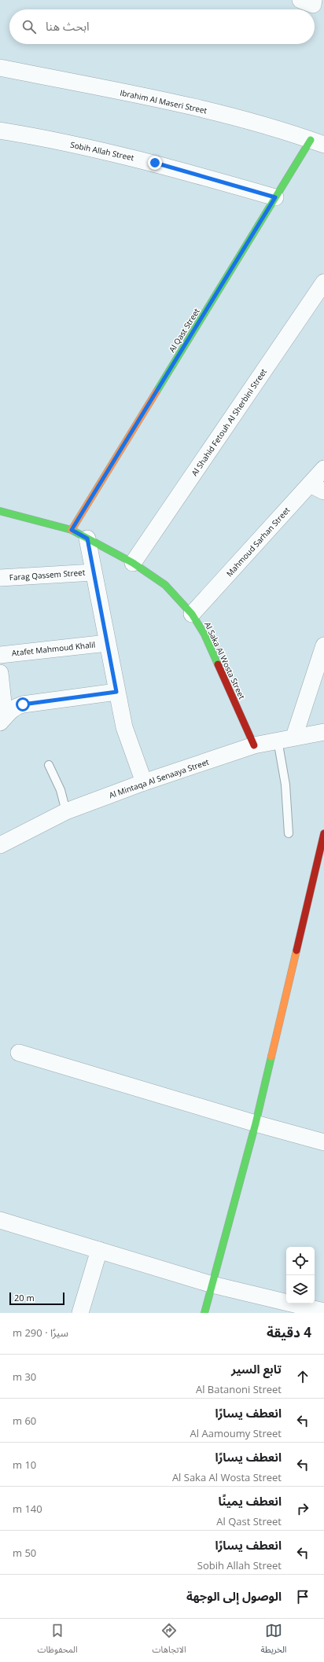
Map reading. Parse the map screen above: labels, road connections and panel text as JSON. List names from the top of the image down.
{
  "streets": {
    "street": [
      "Ibrahim Al Maseri Street",
      "Sobih Allah Street",
      "Al Qast Street",
      "Al Shahid Fetouh Al Sherbini Street",
      "Mahmoud Sarhan Street",
      "Farag Qassem Street",
      "Atafet Mahmoud Khalil",
      "Al Saka Al Wosta Street",
      "Al Mintaqa Al Senaaya Street"
    ]
  },
  "crossings": [
    ["Ibrahim Al Maseri Street", "Al Qast Street"],
    ["Sobih Allah Street", "Al Qast Street"],
    ["Al Qast Street", "Al Saka Al Wosta Street"],
    ["Al Shahid Fetouh Al Sherbini Street", "Al Saka Al Wosta Street"],
    ["Mahmoud Sarhan Street", "Al Saka Al Wosta Street"],
    ["Al Saka Al Wosta Street", "Al Mintaqa Al Senaaya Street"]
  ],
  "scale_bar": "20 m",
  "page": {
    "search": "ابحث هنا",
    "scale": "20 m",
    "heading": ["4 دقيقة", "سيرًا · 290 m"],
    "list": [
      ["تابع السير", "Al Batanoni Street", "30 m"],
      ["انعطف يسارًا", "Al Aamoumy Street", "60 m"],
      ["انعطف يسارًا", "Al Saka Al Wosta Street", "10 m"],
      ["انعطف يمينًا", "Al Qast Street", "140 m"],
      ["انعطف يسارًا", "Sobih Allah Street", "50 m"],
      "الوصول إلى الوجهة"
    ],
    "nav": ["الخريطة", "الاتجاهات", "المحفوظات"]
  }
}
